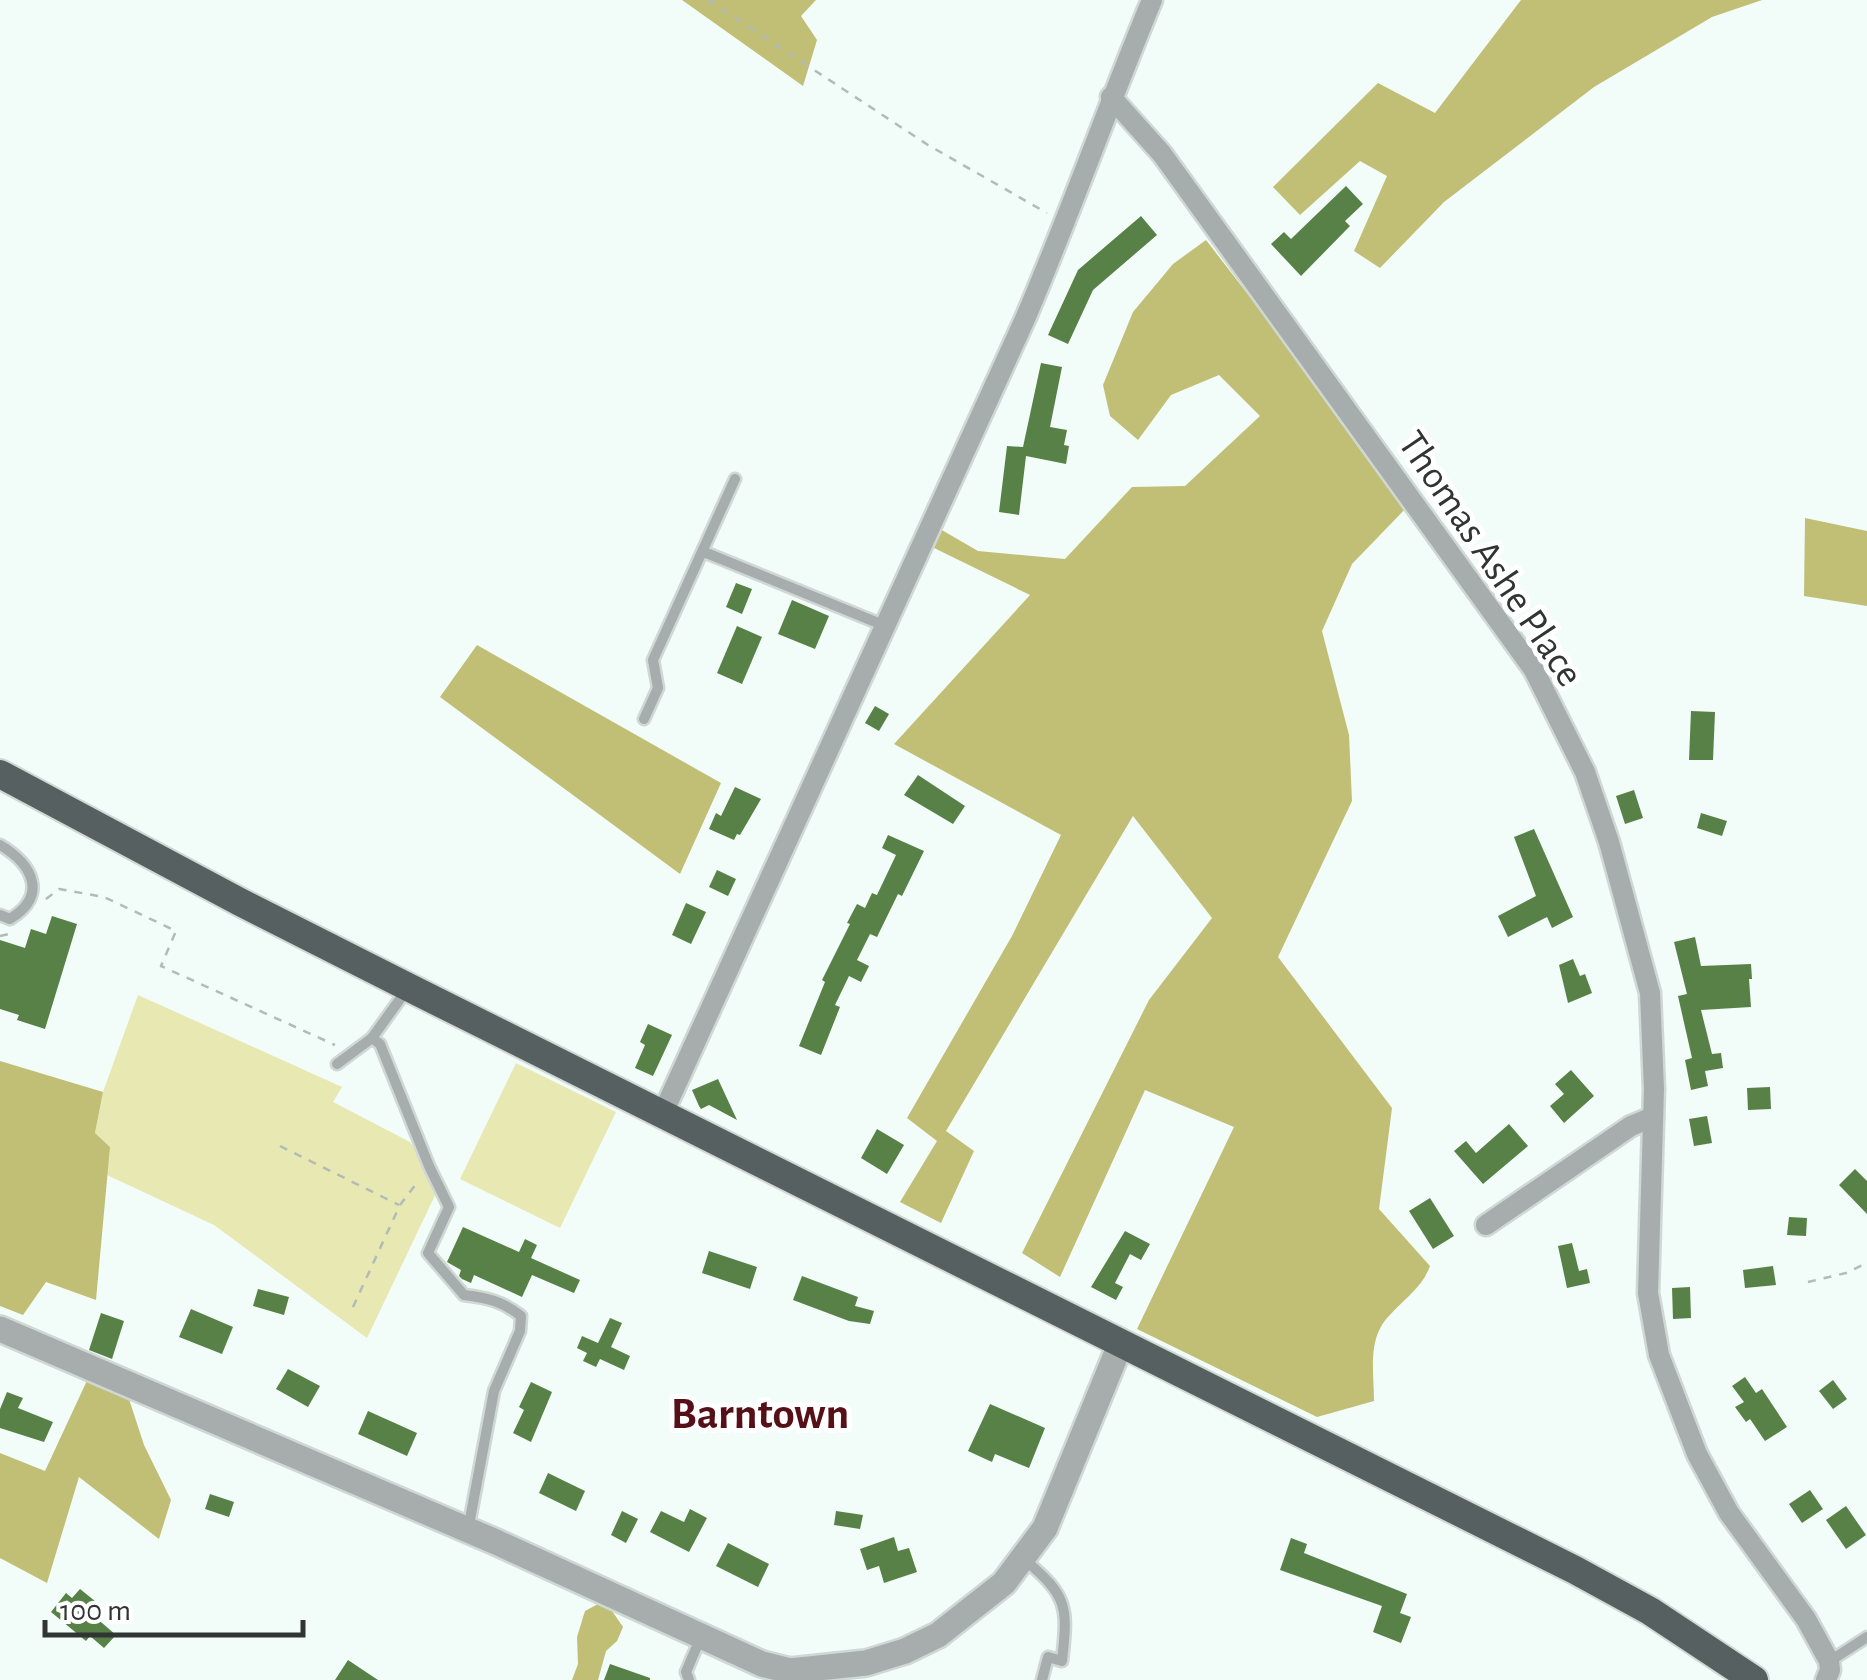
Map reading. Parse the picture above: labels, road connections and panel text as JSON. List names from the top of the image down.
{
  "streets": {
    "street": ["Thomas Ashe Place"]
  },
  "districts": ["Barntown"],
  "scale_bar": "100 m"
}
